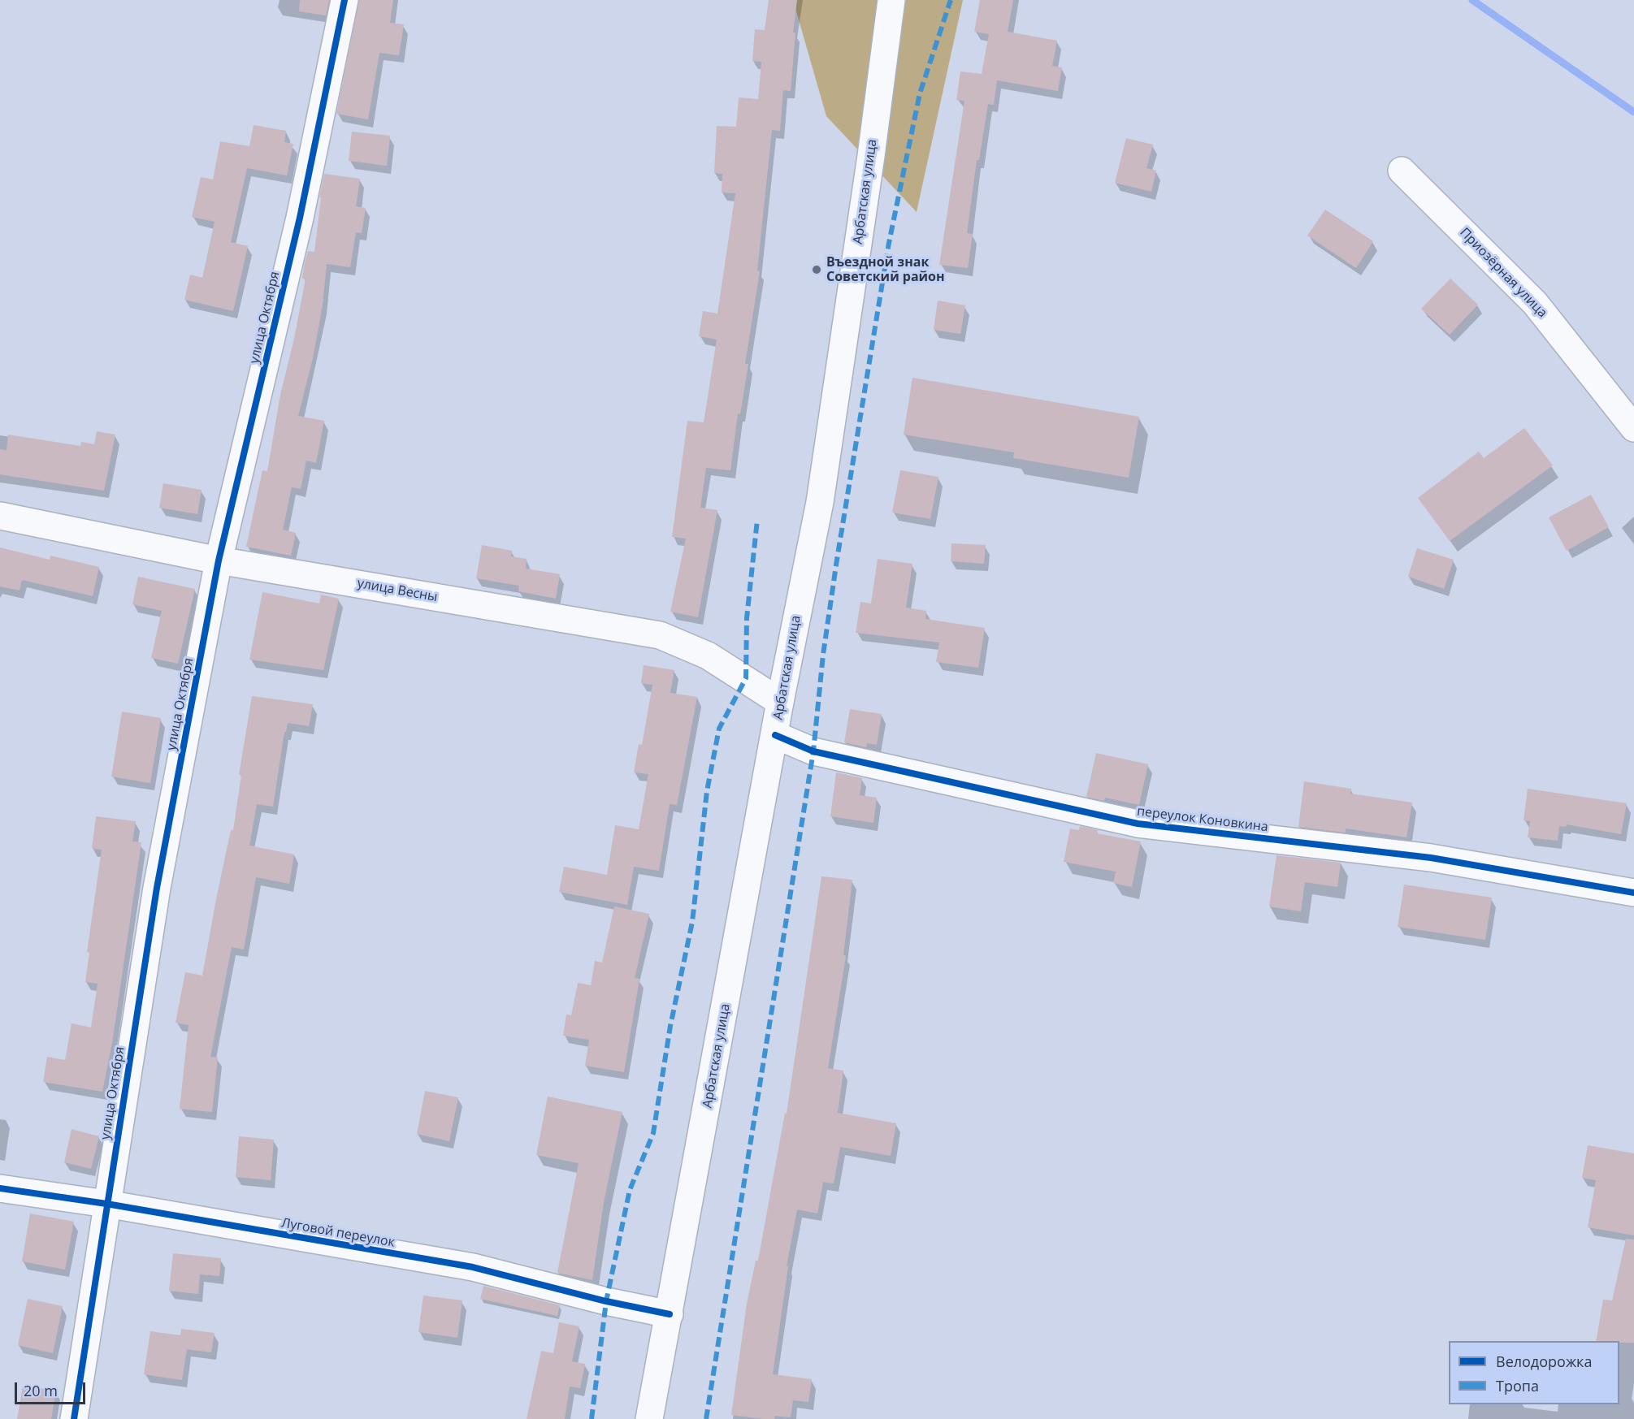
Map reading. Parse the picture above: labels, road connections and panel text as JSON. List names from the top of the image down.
{
  "streets": {
    "street": [
      "Арбатская улица",
      "Приозёрная улица",
      "улица Октября",
      "улица Весны",
      "переулок Коновкина",
      "Луговой переулок"
    ]
  },
  "crossings": [
    ["Арбатская улица", "улица Весны"],
    ["Арбатская улица", "переулок Коновкина"],
    ["Арбатская улица", "Луговой переулок"],
    ["улица Октября", "улица Весны"],
    ["улица Октября", "Луговой переулок"]
  ],
  "places": ["Въездной знак Советский район"],
  "legend": ["Велодорожка", "Тропа"],
  "scale_bar": "20 m"
}
